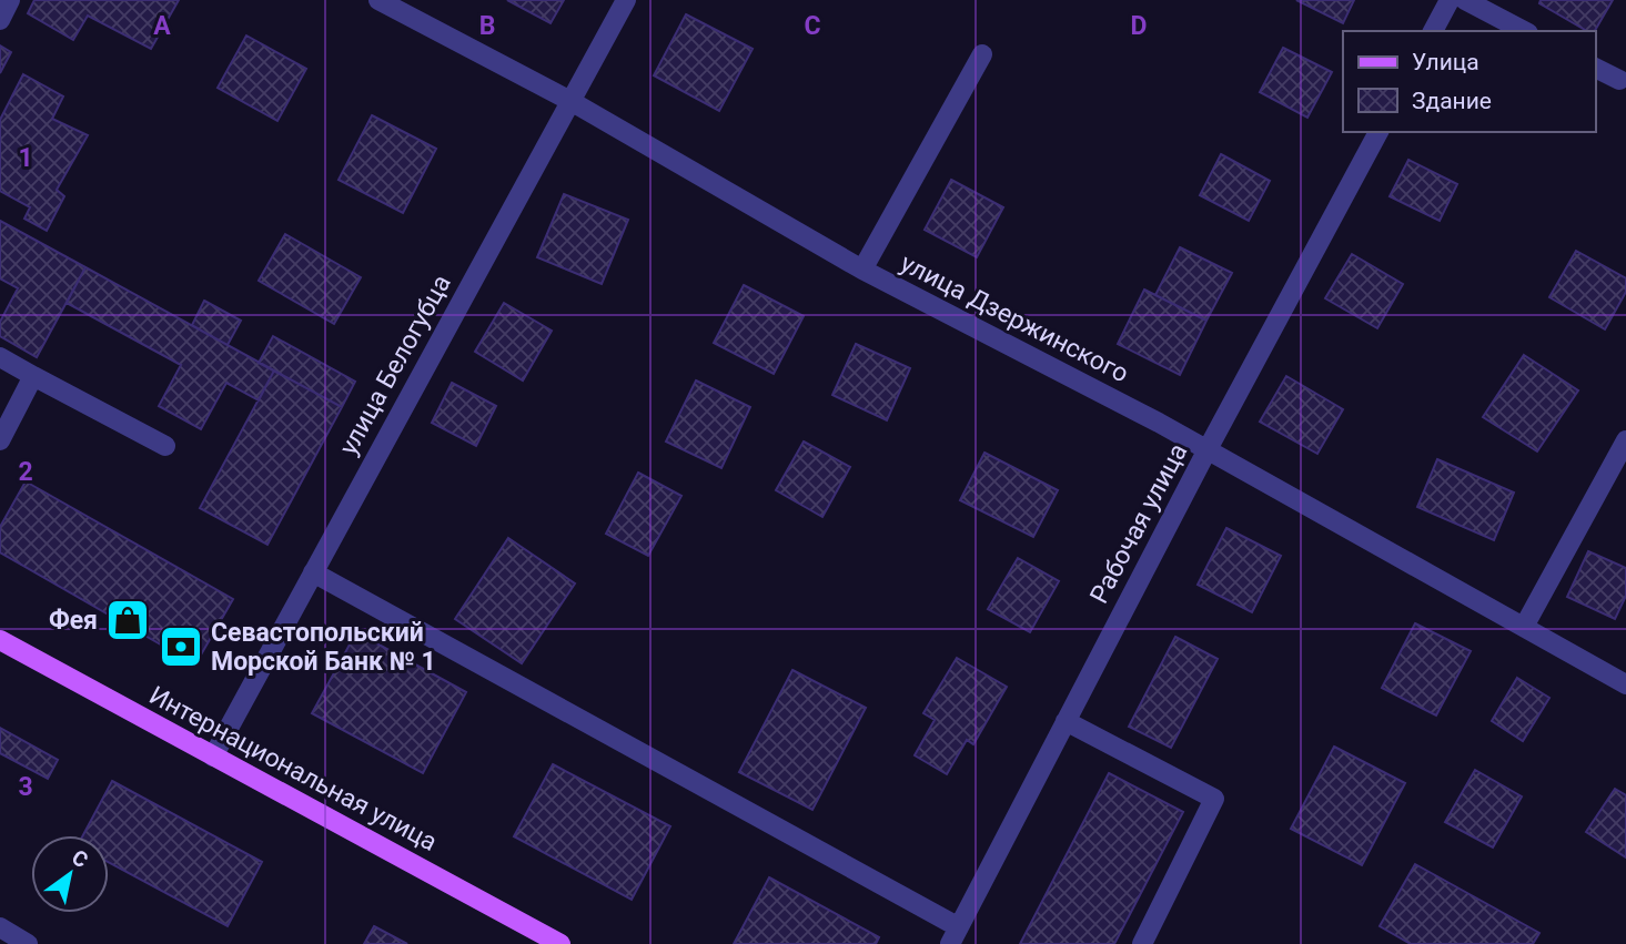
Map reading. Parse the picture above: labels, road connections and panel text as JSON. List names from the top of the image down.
{
  "streets": {
    "main road": ["Интернациональная улица"],
    "street": ["улица Дзержинского", "улица Белогубца", "Рабочая улица"]
  },
  "crossings": [
    ["улица Дзержинского", "улица Белогубца"],
    ["улица Дзержинского", "Рабочая улица"],
    ["улица Белогубца", "Интернациональная улица"]
  ],
  "places": {
    "shop": ["Фея"],
    "bank": ["Севастопольский Морской Банк № 1"]
  },
  "legend": ["Улица", "Здание"],
  "north": "top right",
  "grid": {
    "columns": [
      "A",
      "B",
      "C",
      "D"
    ],
    "rows": ["1", "2", "3"]
  }
}
